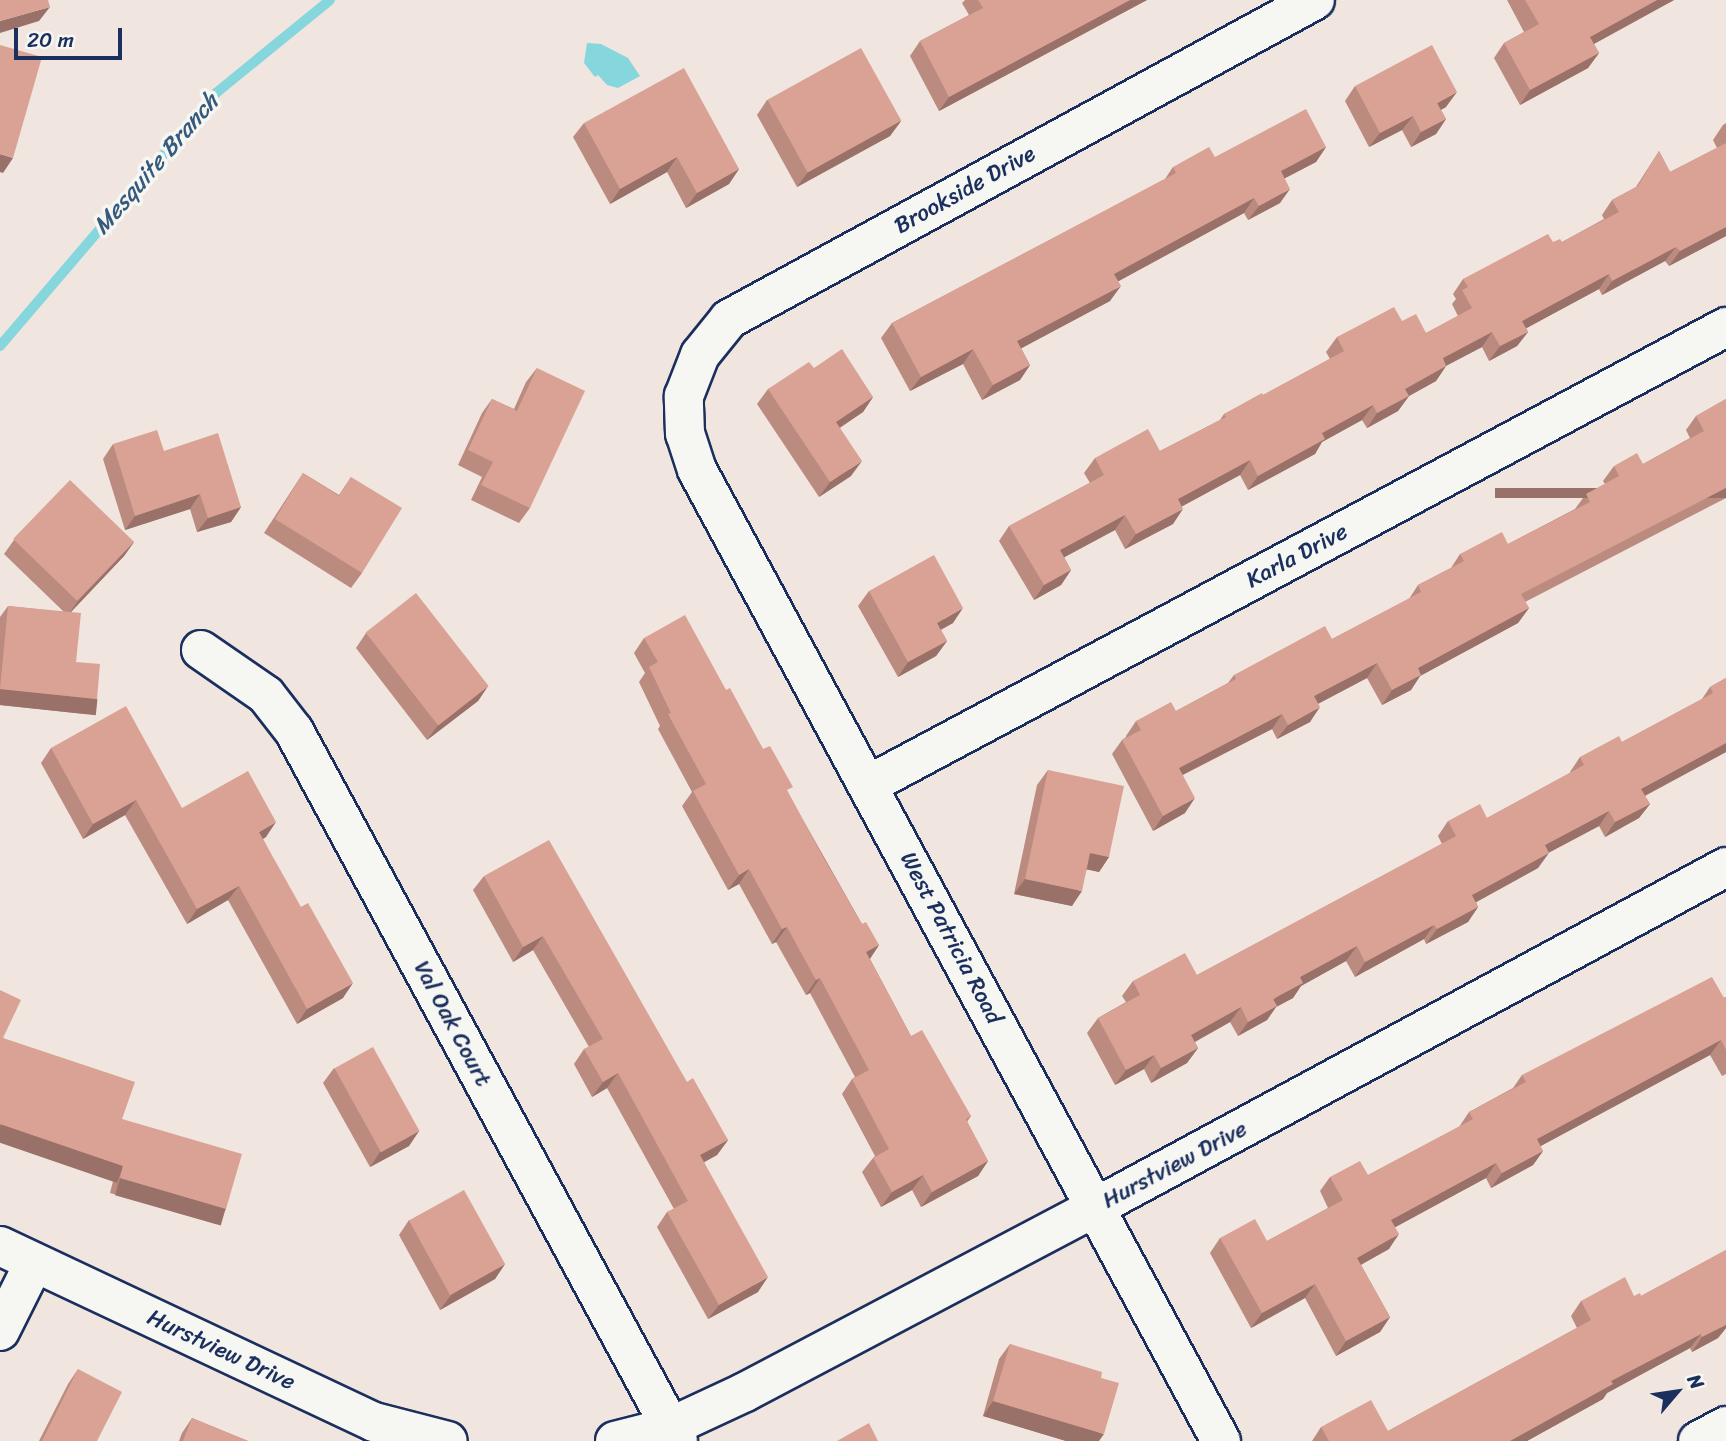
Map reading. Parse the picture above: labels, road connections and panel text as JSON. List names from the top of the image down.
{
  "streets": {
    "street": [
      "Brookside Drive",
      "Karla Drive",
      "West Patricia Road",
      "Val Oak Court",
      "Hurstview Drive"
    ]
  },
  "crossings": [
    ["Brookside Drive", "West Patricia Road"],
    ["Karla Drive", "West Patricia Road"],
    ["West Patricia Road", "Hurstview Drive"],
    ["Val Oak Court", "Hurstview Drive"]
  ],
  "water": ["Mesquite Branch"],
  "scale_bar": "20 m",
  "north": "top right"
}
